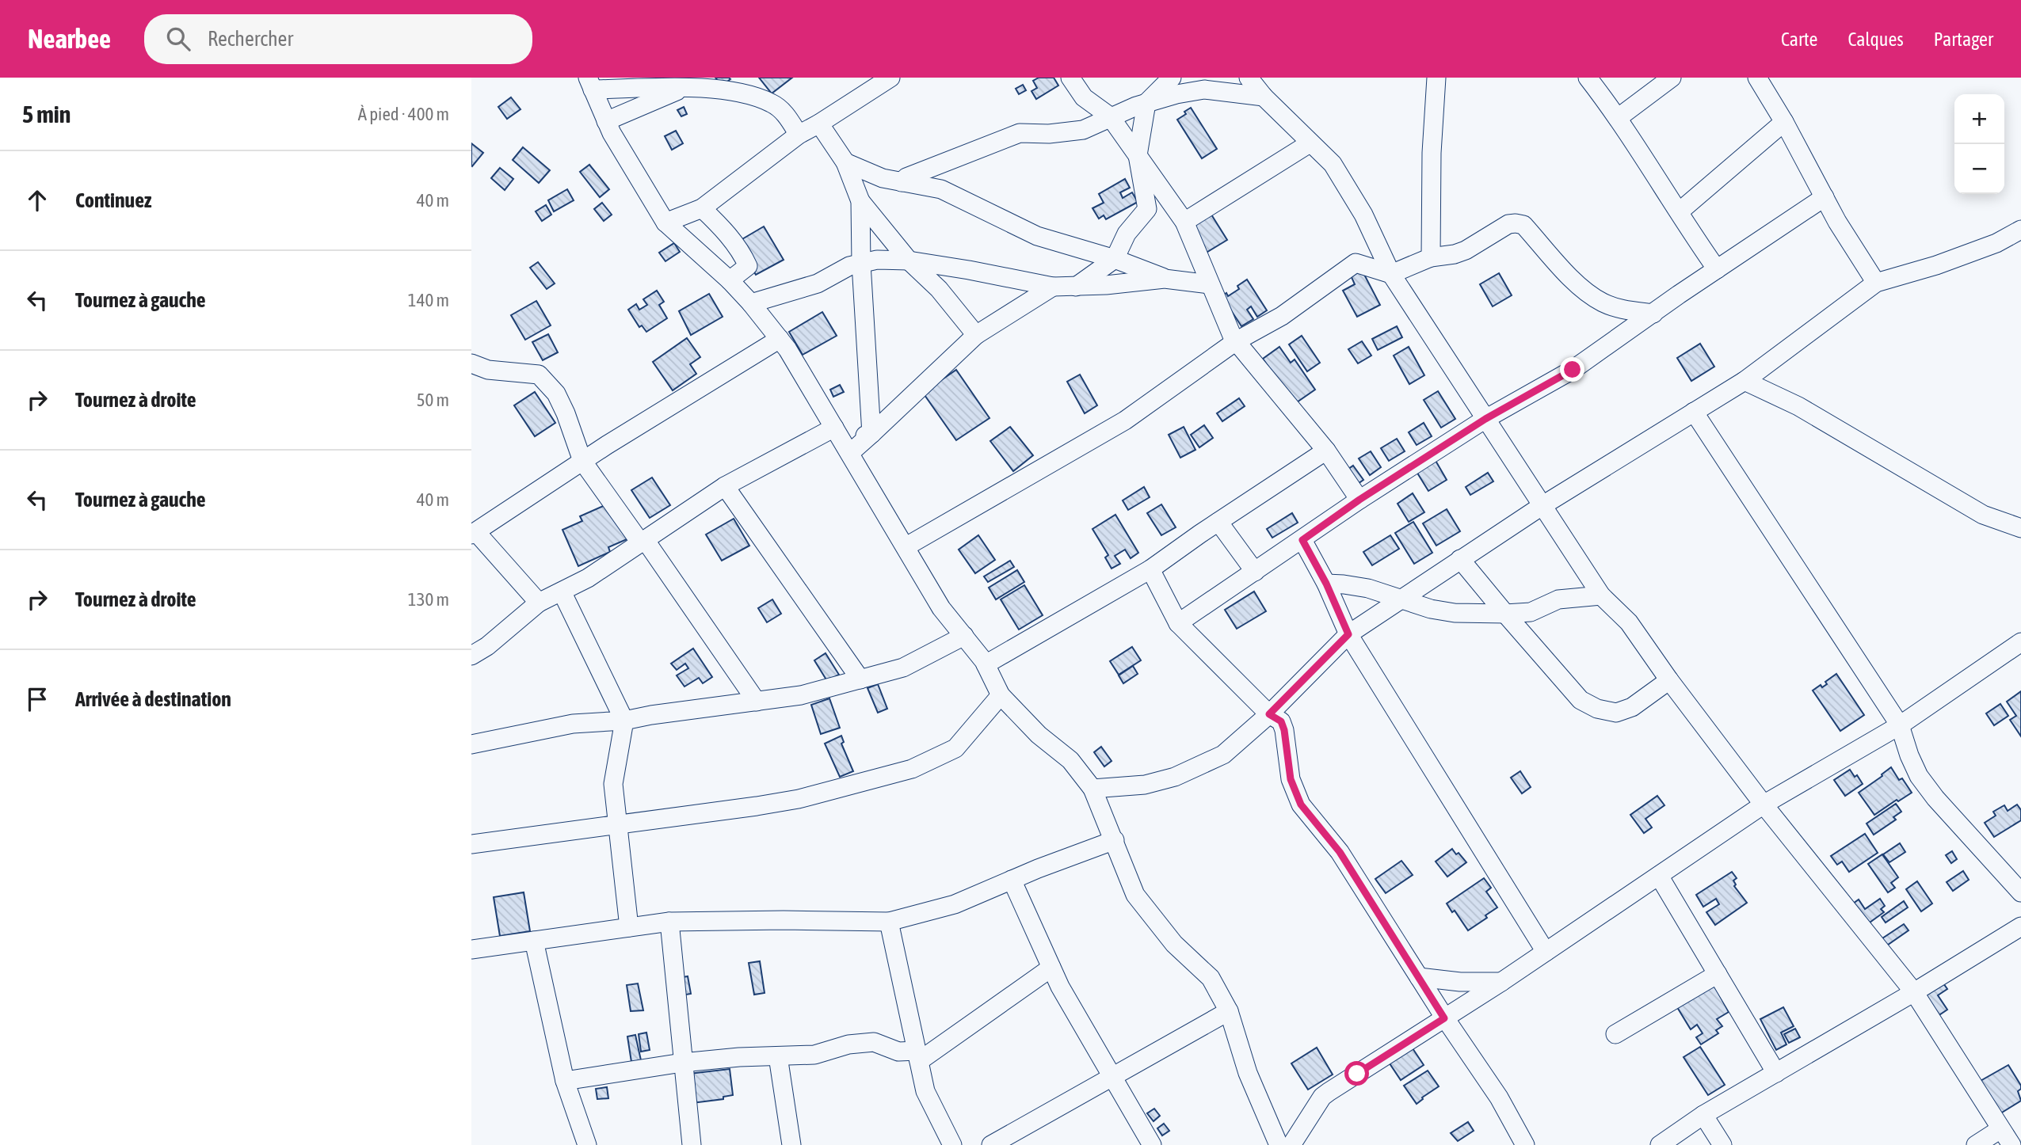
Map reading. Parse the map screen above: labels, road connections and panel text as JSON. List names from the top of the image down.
{
  "page": {
    "header": "Nearbee",
    "search": "Rechercher",
    "nav": ["Carte", "Calques", "Partager"],
    "heading": ["5 min", "À pied · 400 m"],
    "map_buttons": ["+", "−"],
    "list": [
      ["Continuez", "40 m"],
      ["Tournez à gauche", "140 m"],
      ["Tournez à droite", "50 m"],
      ["Tournez à gauche", "40 m"],
      ["Tournez à droite", "130 m"],
      "Arrivée à destination"
    ]
  }
}
